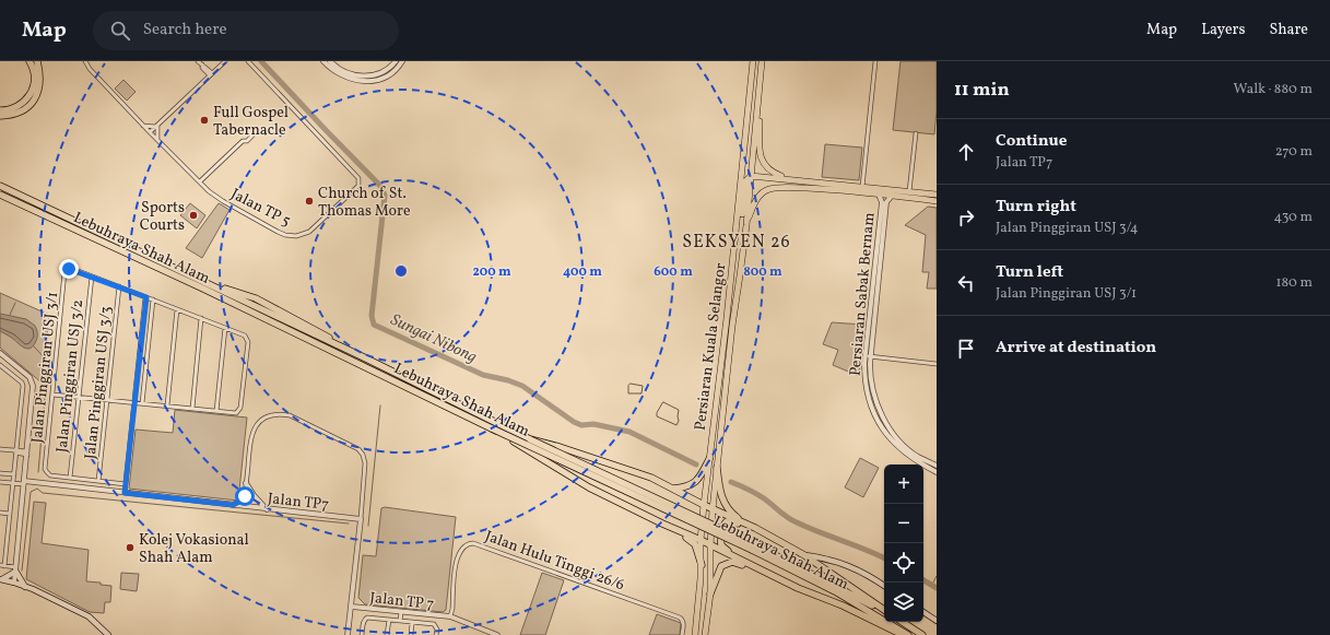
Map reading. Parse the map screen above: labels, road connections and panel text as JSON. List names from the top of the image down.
{
  "streets": {
    "highway": ["Lebuhraya Shah Alam"],
    "main road": ["Persiaran Kuala Selangor"],
    "street": [
      "Jalan TP 5",
      "Persiaran Sabak Bernam",
      "Jalan Pinggiran USJ 3/1",
      "Jalan Pinggiran USJ 3/2",
      "Jalan Pinggiran USJ 3/3",
      "Jalan TP7",
      "Jalan Hulu Tinggi 26/6",
      "Jalan TP 7"
    ]
  },
  "crossings": [
    ["Jalan Pinggiran USJ 3/1", "Jalan Pinggiran USJ 3/2"],
    ["Jalan Pinggiran USJ 3/1", "Jalan Pinggiran USJ 3/3"],
    ["Jalan TP7", "Jalan TP 7"],
    ["Jalan Hulu Tinggi 26/6", "Jalan TP 7"]
  ],
  "districts": ["SEKSYEN 26"],
  "water": ["Sungai Nibong"],
  "places": [
    "Full Gospel Tabernacle",
    "Church of St. Thomas More",
    "Sports Courts",
    "Kolej Vokasional Shah Alam"
  ],
  "page": {
    "header": "Map",
    "search": "Search here",
    "nav": ["Map", "Layers", "Share"],
    "heading": ["11 min", "Walk · 880 m"],
    "list": [
      ["Continue", "Jalan TP7", "270 m"],
      ["Turn right", "Jalan Pinggiran USJ 3/4", "430 m"],
      ["Turn left", "Jalan Pinggiran USJ 3/1", "180 m"],
      "Arrive at destination"
    ],
    "map_buttons": ["+", "−"]
  },
  "rings": [
    "200 m",
    "400 m",
    "600 m",
    "800 m"
  ]
}
